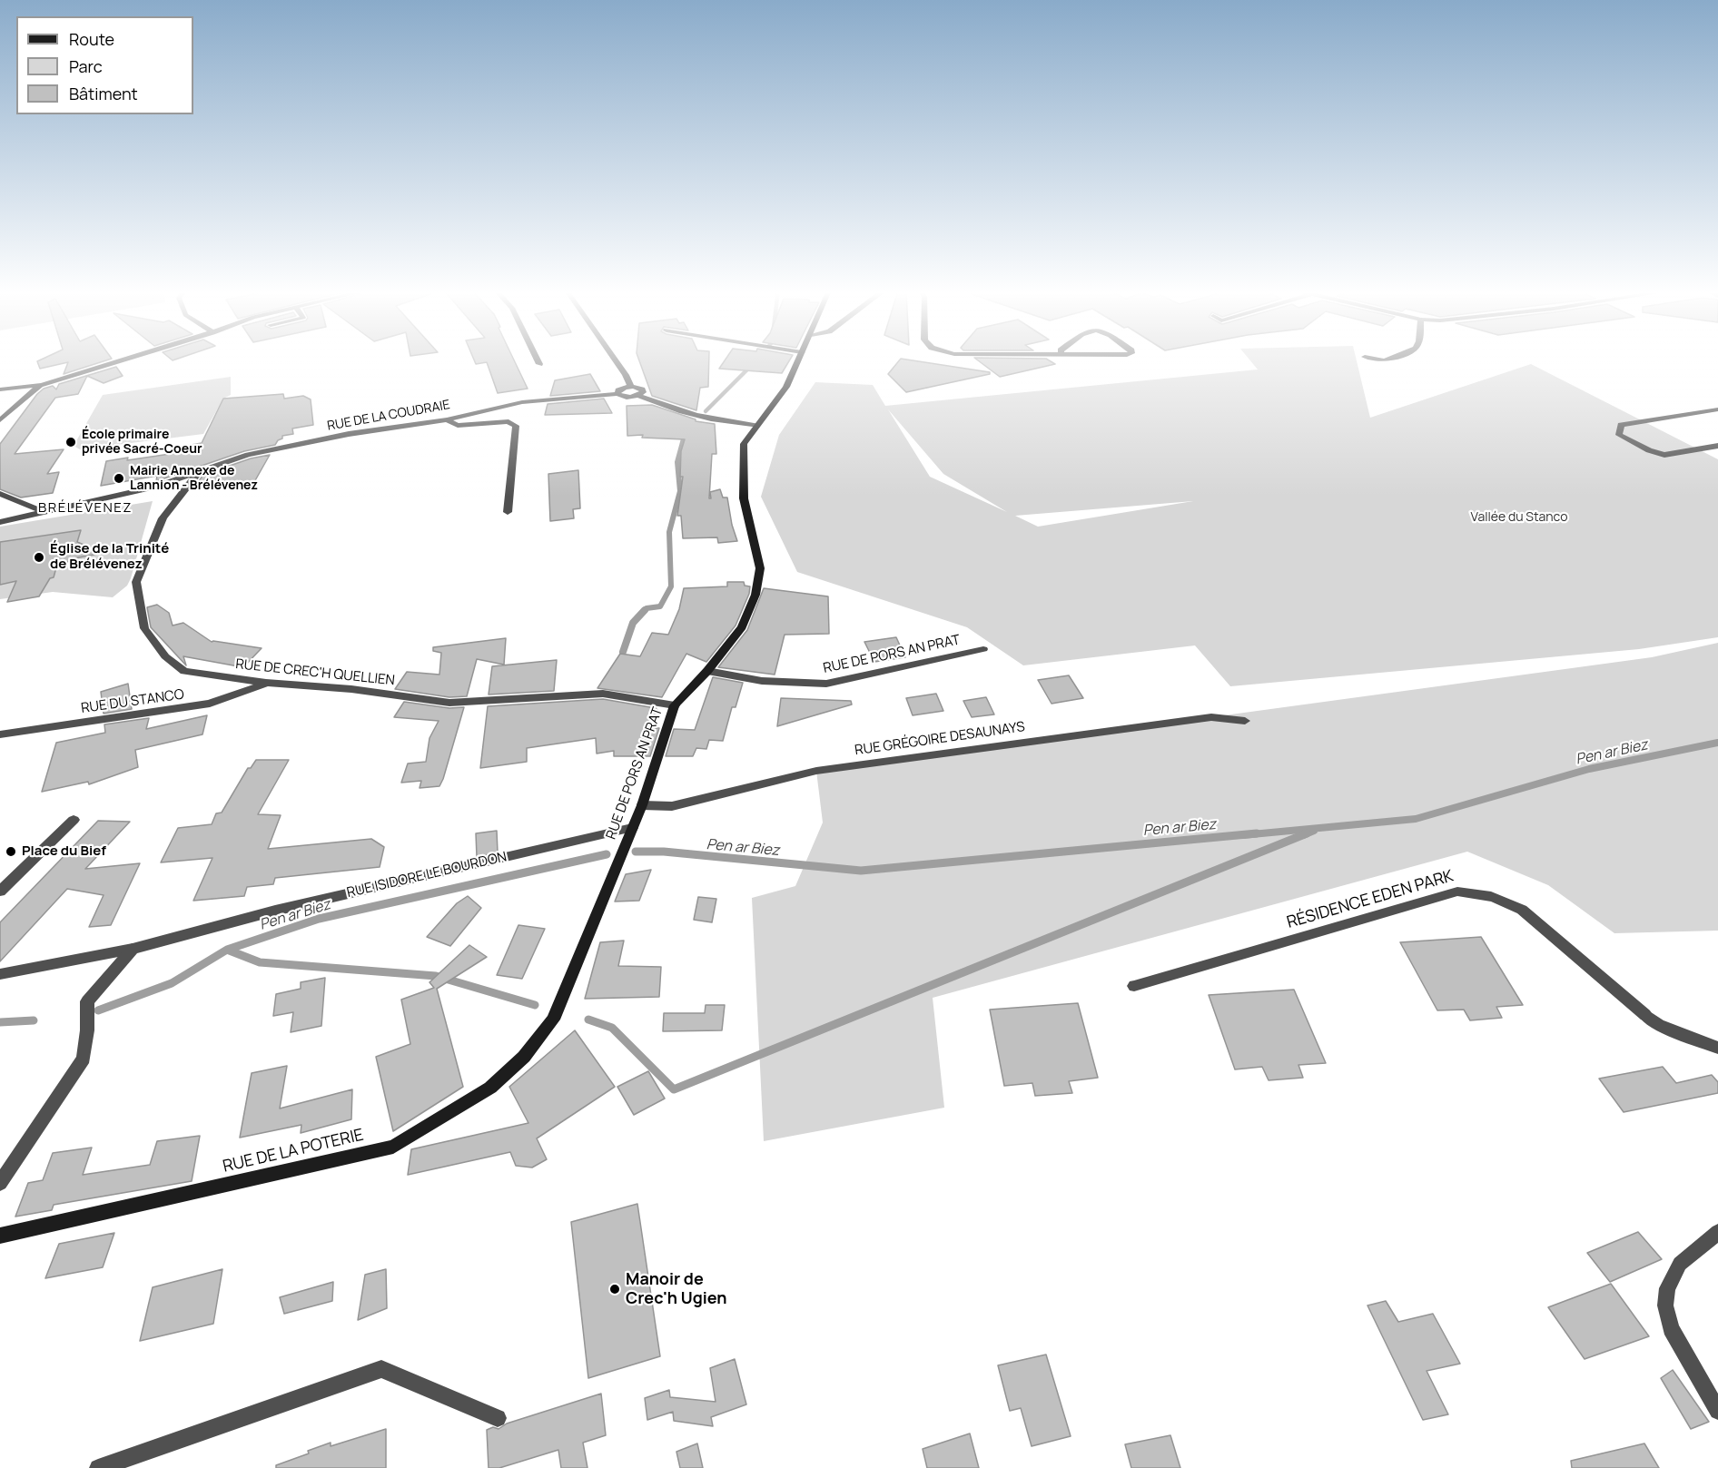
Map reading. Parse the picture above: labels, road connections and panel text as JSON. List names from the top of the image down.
{
  "streets": {
    "street": [
      "RUE DE LA COUDRAIE",
      "RUE DE PORS AN PRAT",
      "RUE DE CREC'H QUELLIEN",
      "RUE DU STANCO",
      "RUE GRÉGOIRE DESAUNAYS",
      "RUE ISIDORE LE BOURDON",
      "RÉSIDENCE EDEN PARK",
      "RUE DE LA POTERIE"
    ]
  },
  "crossings": [
    ["RUE DE LA COUDRAIE", "RUE DE CREC'H QUELLIEN"],
    ["RUE DE PORS AN PRAT", "RUE DE CREC'H QUELLIEN"],
    ["RUE DE PORS AN PRAT", "RUE GRÉGOIRE DESAUNAYS"],
    ["RUE DE PORS AN PRAT", "RUE ISIDORE LE BOURDON"],
    ["RUE DE PORS AN PRAT", "RUE DE LA POTERIE"],
    ["RUE DE CREC'H QUELLIEN", "RUE DU STANCO"]
  ],
  "districts": ["BRÉLÉVENEZ"],
  "water": ["Pen ar Biez"],
  "parks": ["Vallée du Stanco"],
  "places": [
    "École primaire privée Sacré-Coeur",
    "Mairie Annexe de Lannion - Brélévenez",
    "Église de la Trinité de Brélévenez",
    "Place du Bief",
    "Manoir de Crec'h Ugien"
  ],
  "legend": ["Route", "Parc", "Bâtiment"]
}
